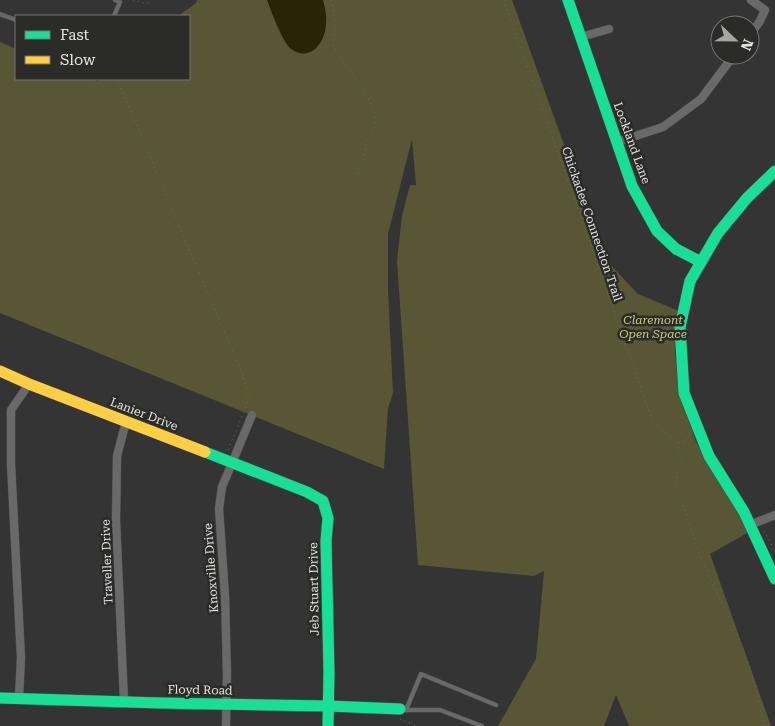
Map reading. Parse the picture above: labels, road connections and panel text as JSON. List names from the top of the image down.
{
  "streets": {
    "street": [
      "Lockland Lane",
      "Lanier Drive",
      "Traveller Drive",
      "Knoxville Drive",
      "Jeb Stuart Drive",
      "Floyd Road"
    ],
    "path": ["Chickadee Connection Trail"]
  },
  "crossings": [
    ["Lanier Drive", "Traveller Drive"],
    ["Lanier Drive", "Knoxville Drive"],
    ["Lanier Drive", "Jeb Stuart Drive"],
    ["Traveller Drive", "Floyd Road"],
    ["Knoxville Drive", "Floyd Road"],
    ["Jeb Stuart Drive", "Floyd Road"]
  ],
  "parks": ["Claremont Open Space"],
  "legend": ["Fast", "Slow"],
  "north": "right"
}
